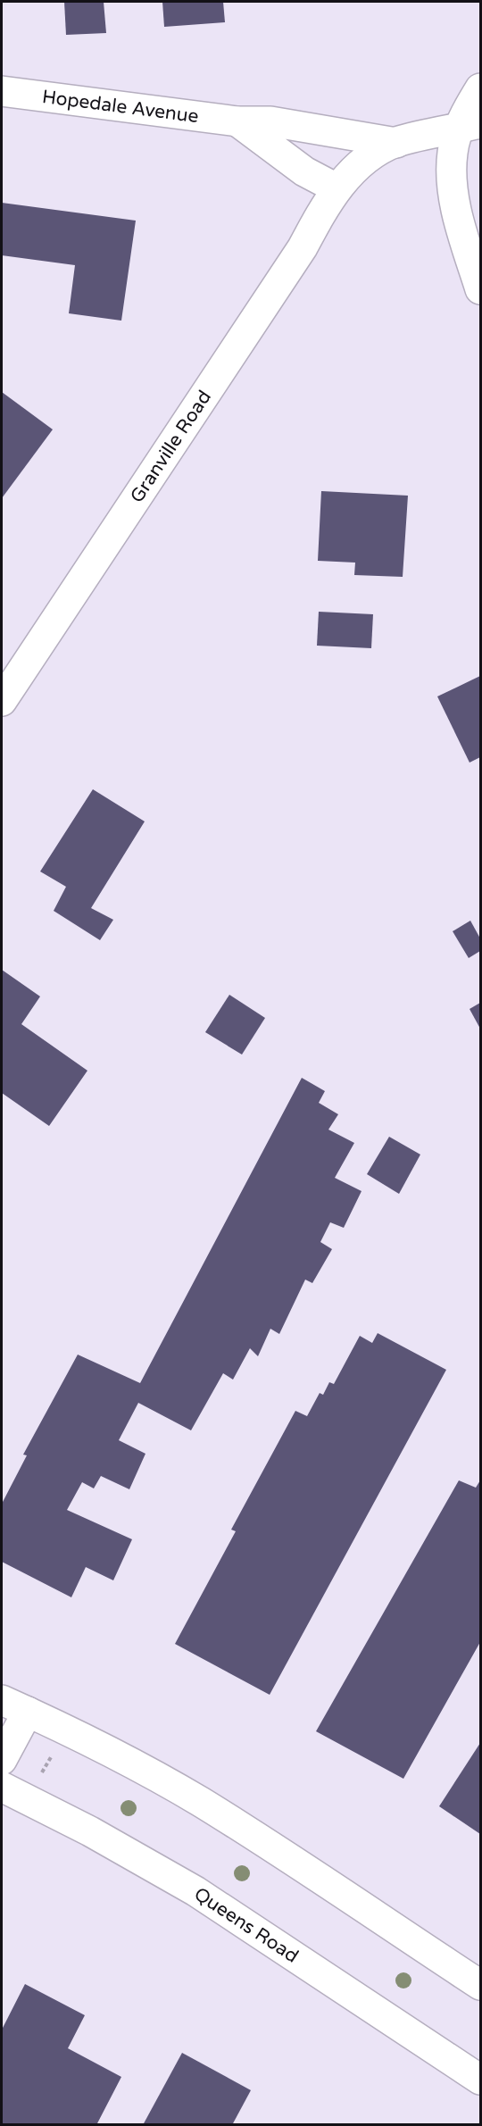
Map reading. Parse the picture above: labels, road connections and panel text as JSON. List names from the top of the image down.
{
  "streets": {
    "street": ["Hopedale Avenue", "Granville Road", "Queens Road"]
  },
  "crossings": [
    ["Hopedale Avenue", "Granville Road"]
  ]
}
